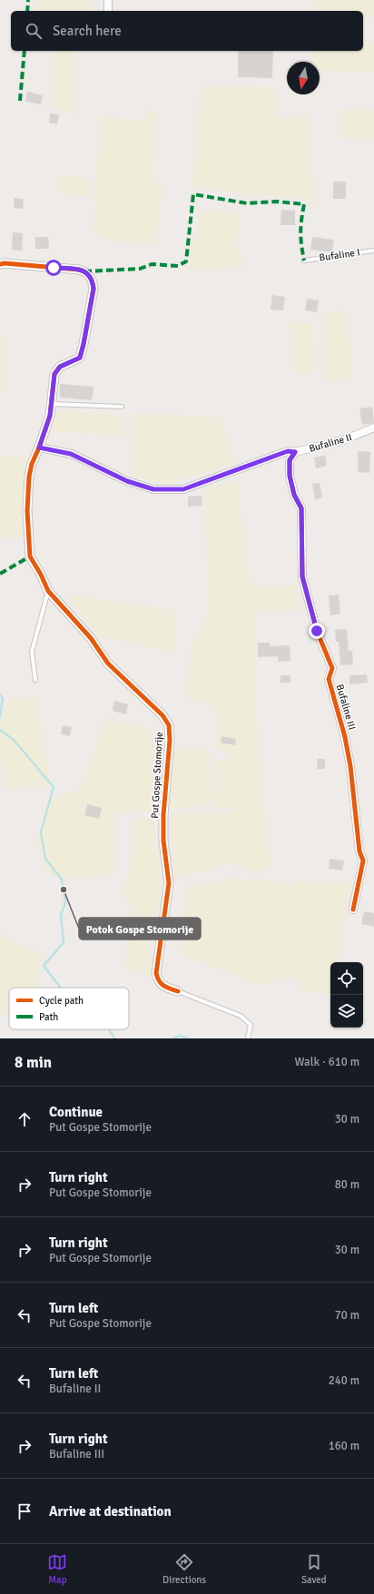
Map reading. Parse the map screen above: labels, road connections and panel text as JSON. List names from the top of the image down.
{
  "streets": {
    "street": ["Bufaline II", "Bufaline III", "Put Gospe Stomorije"],
    "lane": ["Bufaline I"]
  },
  "crossings": [
    ["Bufaline II", "Bufaline III"],
    ["Bufaline II", "Put Gospe Stomorije"]
  ],
  "places": ["Potok Gospe Stomorije"],
  "legend": ["Cycle path", "Path"],
  "north": "bottom",
  "page": {
    "search": "Search here",
    "heading": ["8 min", "Walk · 610 m"],
    "list": [
      ["Continue", "Put Gospe Stomorije", "30 m"],
      ["Turn right", "Put Gospe Stomorije", "80 m"],
      ["Turn right", "Put Gospe Stomorije", "30 m"],
      ["Turn left", "Put Gospe Stomorije", "70 m"],
      ["Turn left", "Bufaline II", "240 m"],
      ["Turn right", "Bufaline III", "160 m"],
      "Arrive at destination"
    ],
    "nav": ["Map", "Directions", "Saved"]
  }
}
